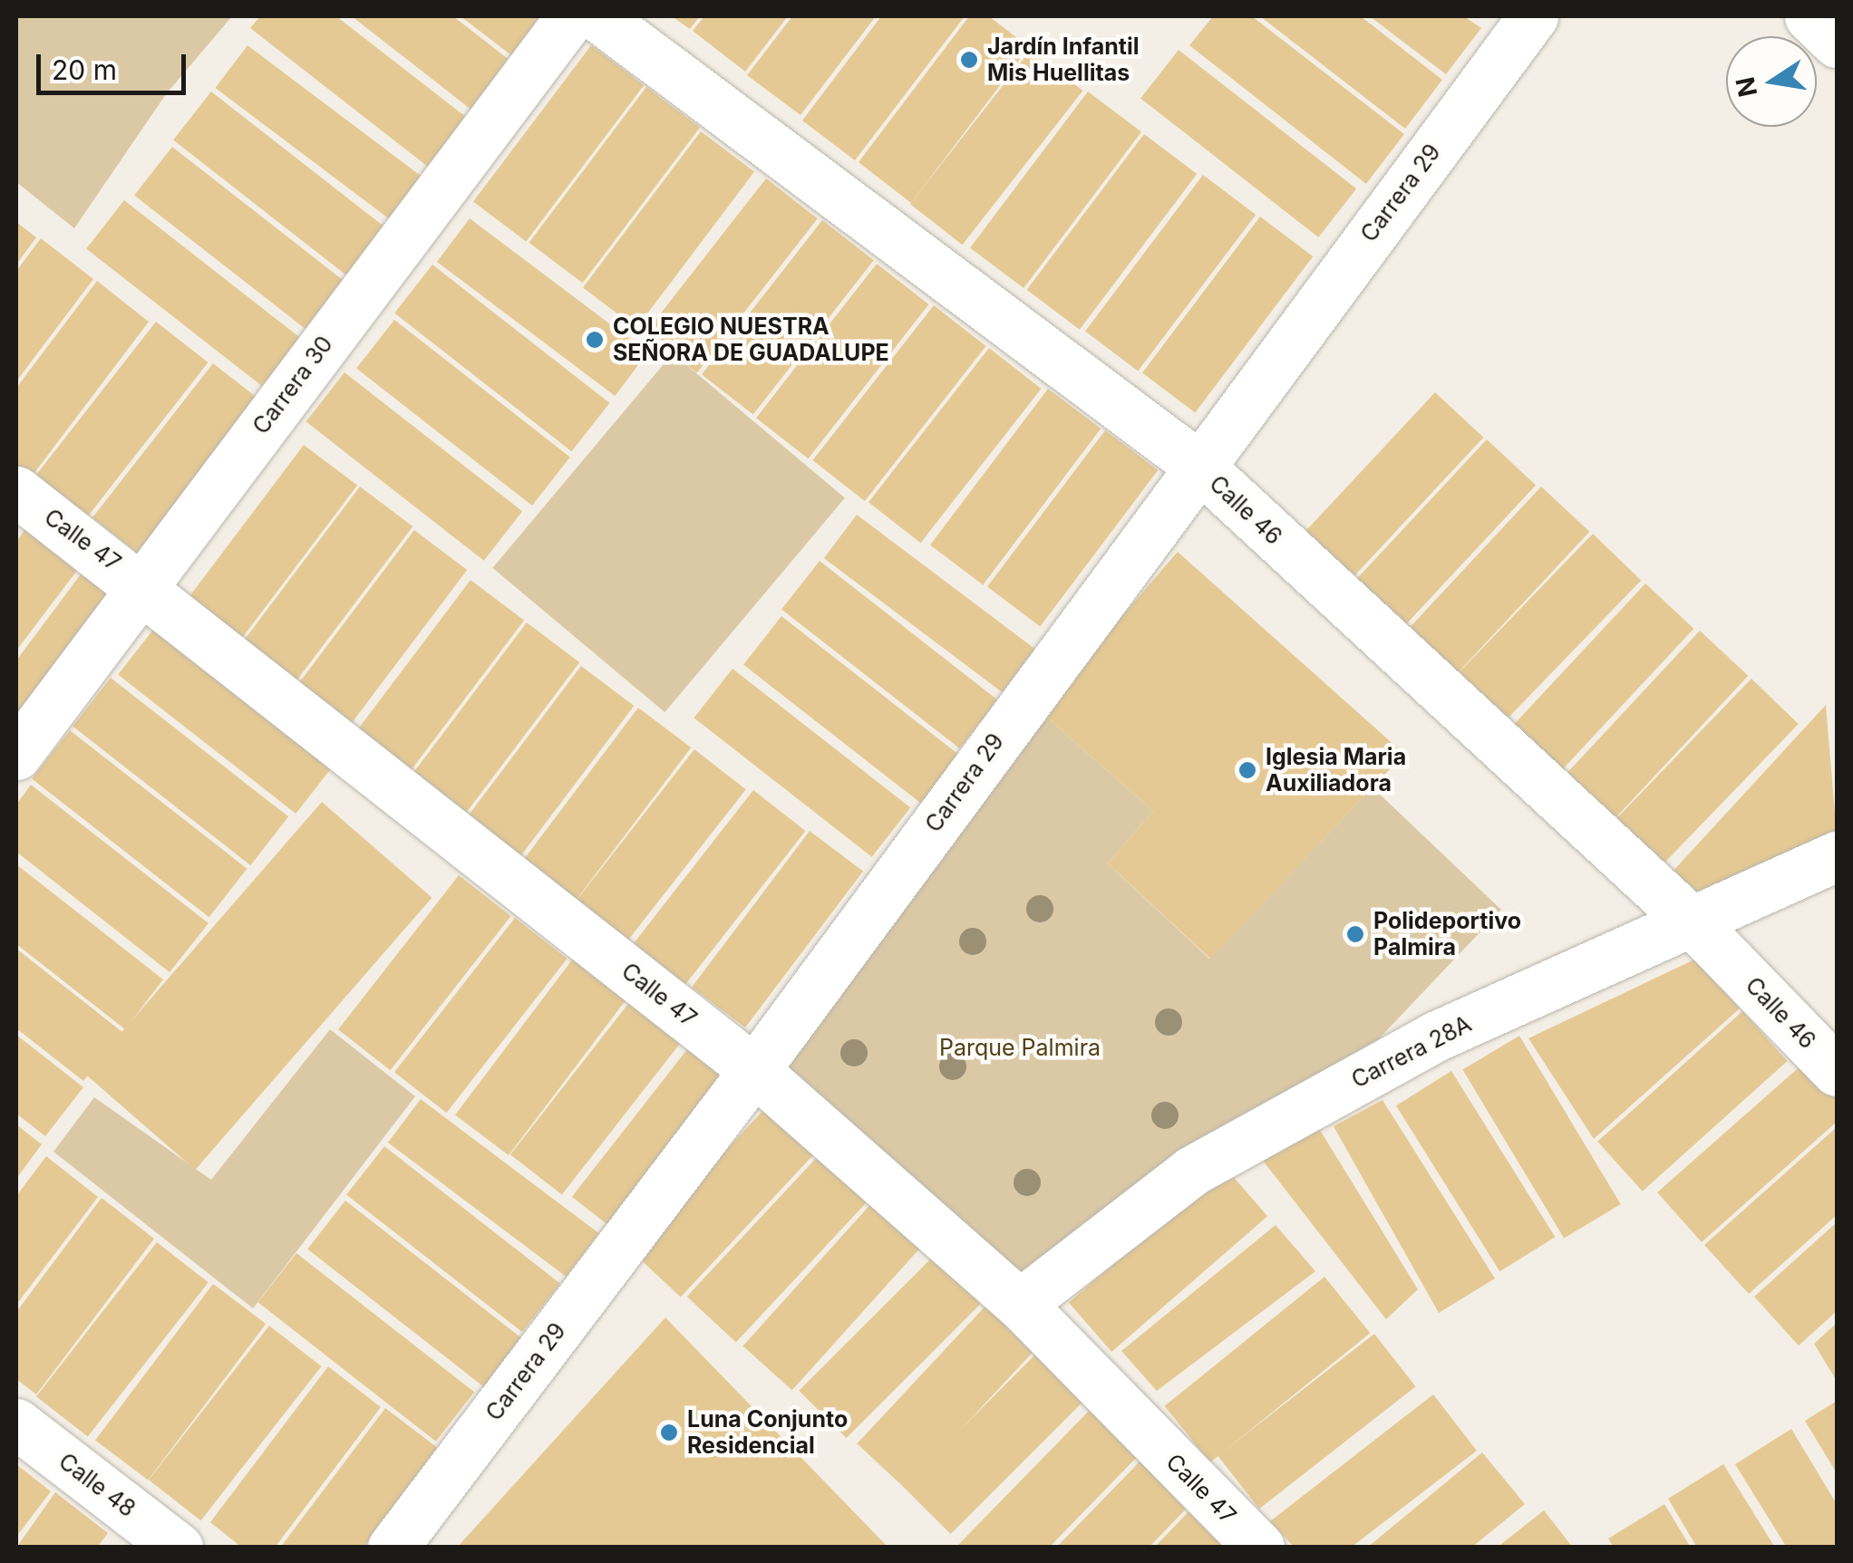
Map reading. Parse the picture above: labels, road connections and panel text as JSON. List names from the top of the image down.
{
  "streets": {
    "street": [
      "Carrera 29",
      "Carrera 30",
      "Calle 46",
      "Calle 47",
      "Carrera 28A",
      "Calle 48"
    ]
  },
  "crossings": [
    ["Carrera 29", "Calle 46"],
    ["Carrera 29", "Calle 47"],
    ["Carrera 30", "Calle 47"],
    ["Calle 46", "Carrera 28A"],
    ["Calle 47", "Carrera 28A"]
  ],
  "parks": ["Parque Palmira"],
  "places": [
    "Jardín Infantil Mis Huellitas",
    "COLEGIO NUESTRA SEÑORA DE GUADALUPE",
    "Iglesia Maria Auxiliadora",
    "Polideportivo Palmira",
    "Luna Conjunto Residencial"
  ],
  "scale_bar": "20 m",
  "north": "left"
}
